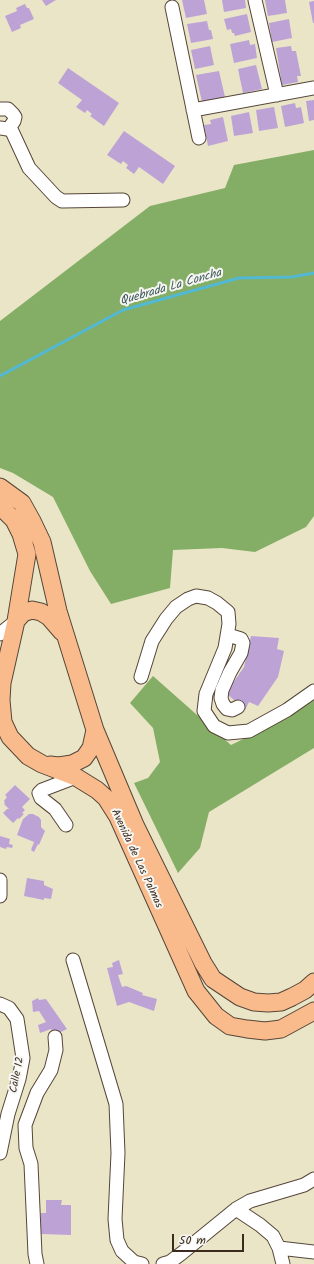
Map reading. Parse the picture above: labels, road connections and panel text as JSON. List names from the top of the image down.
{
  "streets": {
    "main road": ["Avenida de Las Palmas"],
    "street": ["Calle 12"]
  },
  "water": ["Quebrada La Concha"],
  "scale_bar": "50 m"
}
